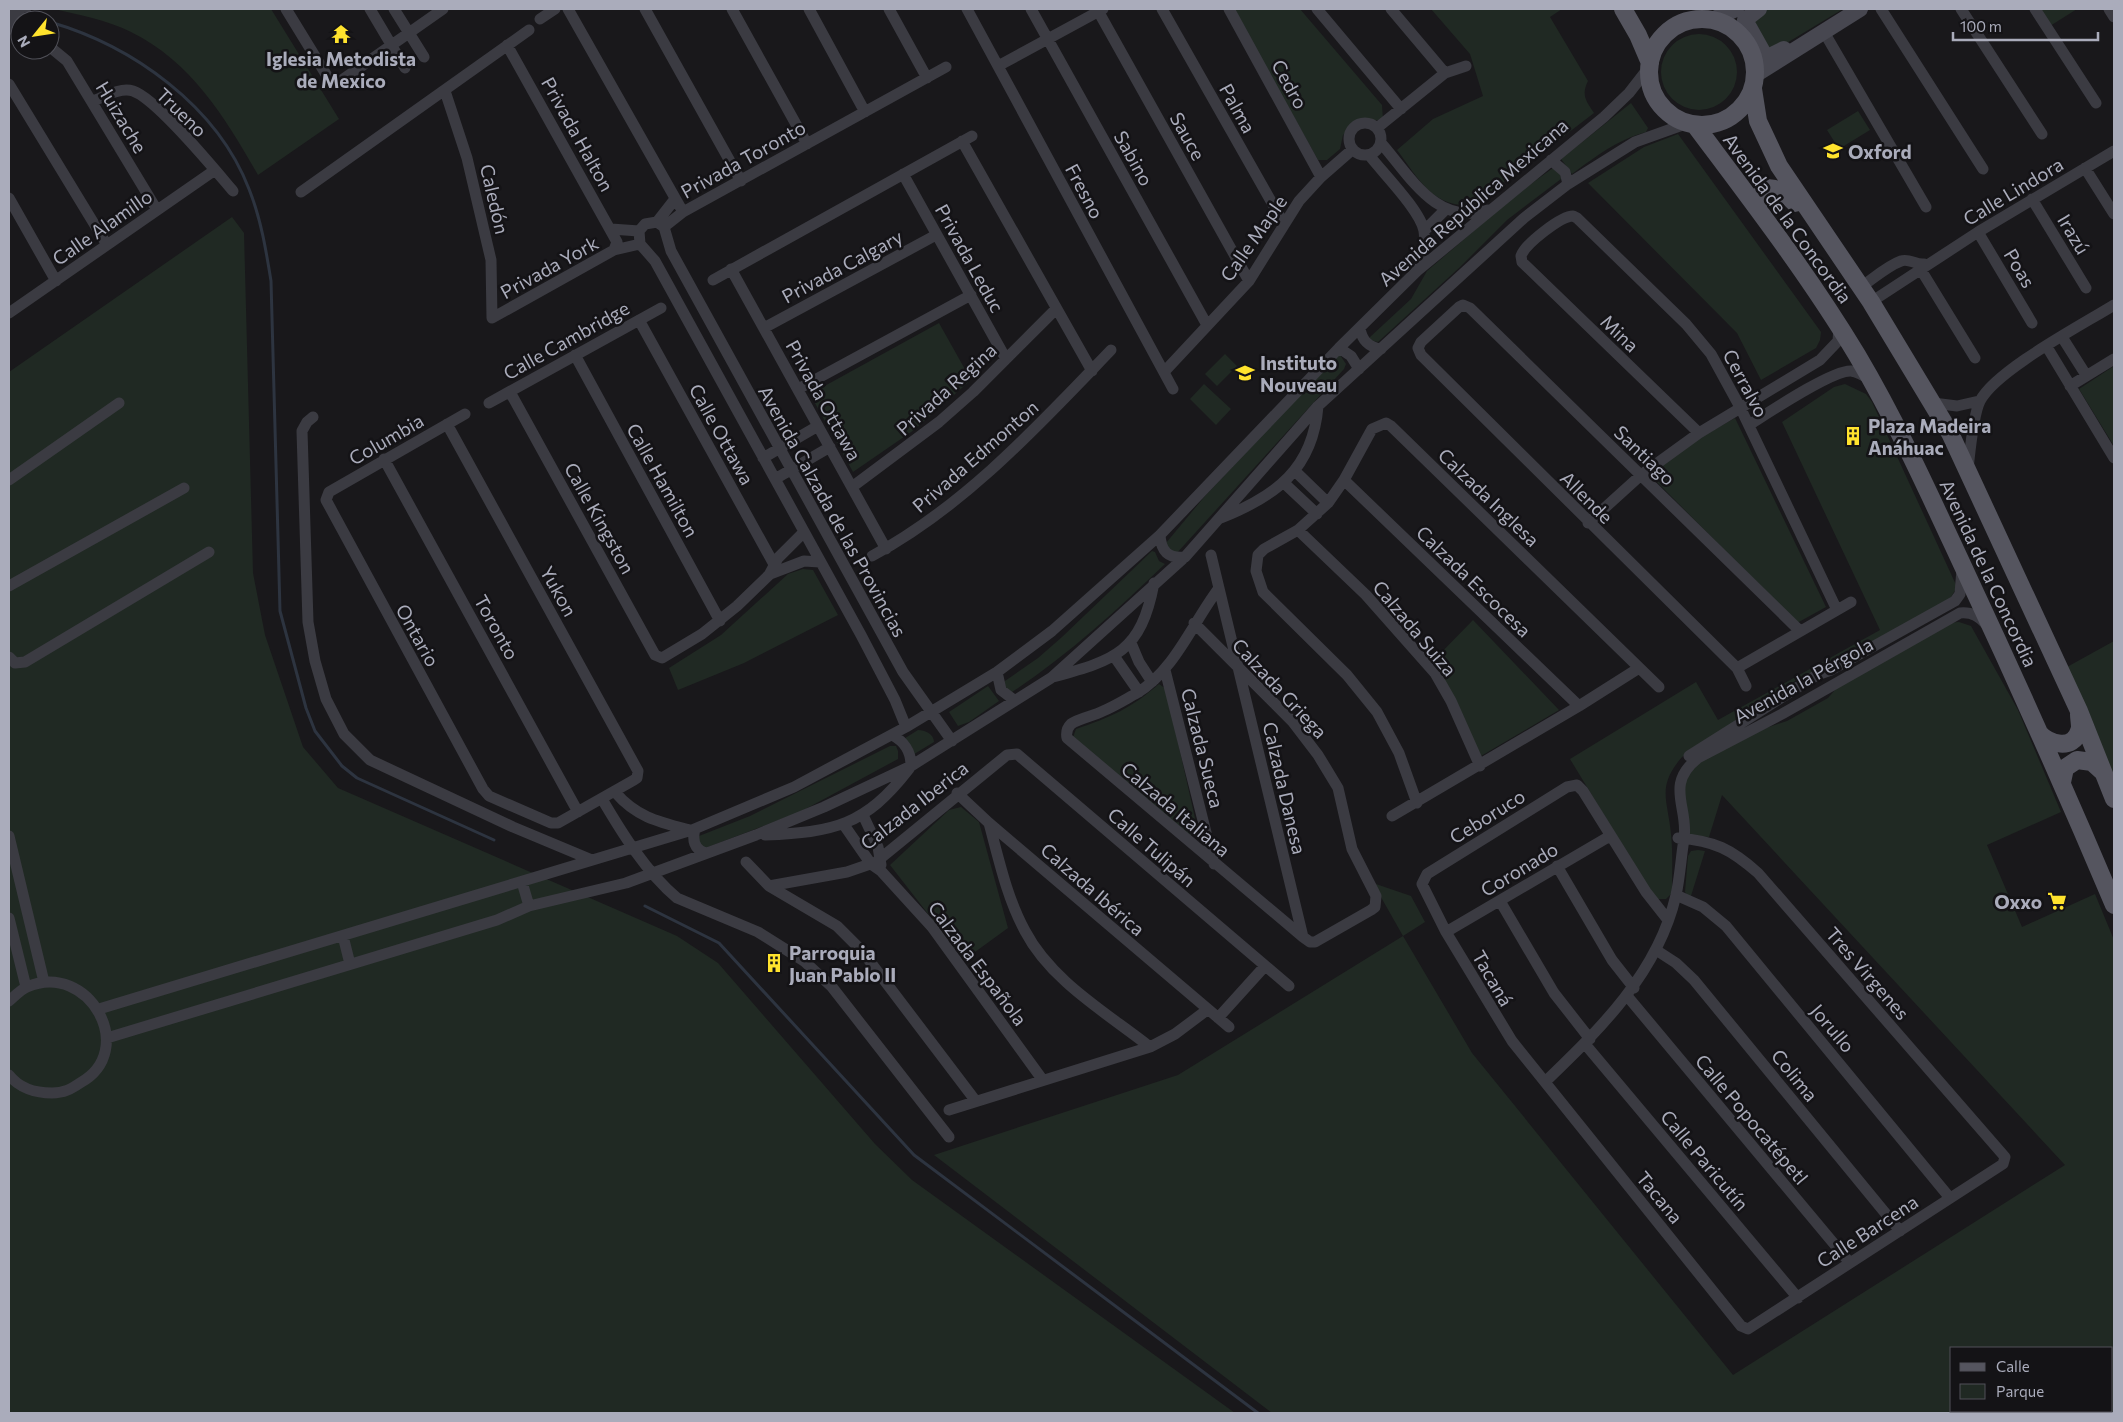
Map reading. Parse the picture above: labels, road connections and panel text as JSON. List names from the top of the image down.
{
  "streets": {
    "main road": ["Avenida de la Concordia"],
    "street": [
      "Cedro",
      "Palma",
      "Trueno",
      "Huizache",
      "Privada Halton",
      "Sauce",
      "Sabino",
      "Privada Toronto",
      "Fresno",
      "Calle Lindora",
      "Caledón",
      "Avenida República Mexicana",
      "Calle Alamillo",
      "Irazú",
      "Calle Maple",
      "Privada Leduc",
      "Privada Calgary",
      "Privada York",
      "Poas",
      "Mina",
      "Calle Cambridge",
      "Cerralvo",
      "Privada Regina",
      "Privada Ottawa",
      "Calle Ottawa",
      "Columbia",
      "Santiago",
      "Privada Edmonton",
      "Calle Hamilton",
      "Calzada Inglesa",
      "Allende",
      "Avenida Calzada de las Provincias",
      "Calle Kingston",
      "Calzada Escocesa",
      "Yukon",
      "Toronto",
      "Calzada Suiza",
      "Ontario",
      "Avenida la Pérgola",
      "Calzada Griega",
      "Calzada Sueca",
      "Calzada Danesa",
      "Calzada Iberica",
      "Calzada Italiana",
      "Ceboruco",
      "Calle Tulipán",
      "Coronado",
      "Calzada Ibérica",
      "Calzada Española",
      "Tres Virgenes",
      "Tacaná",
      "Jorullo",
      "Colima",
      "Calle Popocatépetl",
      "Calle Paricutín",
      "Tacana",
      "Calle Barcena"
    ]
  },
  "crossings": [
    ["Cedro", "Calle Maple"],
    ["Palma", "Calle Maple"],
    ["Trueno", "Huizache"],
    ["Trueno", "Calle Alamillo"],
    ["Huizache", "Calle Alamillo"],
    ["Privada Halton", "Privada York"],
    ["Sauce", "Calle Maple"],
    ["Sabino", "Calle Maple"],
    ["Fresno", "Calle Maple"],
    ["Calle Lindora", "Avenida de la Concordia"],
    ["Calle Lindora", "Irazú"],
    ["Calle Lindora", "Poas"],
    ["Caledón", "Privada York"],
    ["Avenida República Mexicana", "Avenida de la Concordia"],
    ["Avenida República Mexicana", "Avenida Calzada de las Provincias"],
    ["Avenida de la Concordia", "Avenida la Pérgola"],
    ["Privada Leduc", "Privada Calgary"],
    ["Privada Leduc", "Privada Regina"],
    ["Privada Calgary", "Privada Ottawa"],
    ["Privada York", "Avenida Calzada de las Provincias"],
    ["Mina", "Cerralvo"],
    ["Calle Cambridge", "Calle Ottawa"],
    ["Calle Cambridge", "Calle Hamilton"],
    ["Calle Cambridge", "Calle Kingston"],
    ["Privada Regina", "Privada Ottawa"],
    ["Privada Ottawa", "Privada Edmonton"],
    ["Columbia", "Yukon"],
    ["Columbia", "Toronto"],
    ["Columbia", "Ontario"],
    ["Santiago", "Allende"],
    ["Calle Hamilton", "Calle Kingston"],
    ["Calzada Inglesa", "Calzada Escocesa"],
    ["Calzada Inglesa", "Calzada Suiza"],
    ["Toronto", "Ontario"],
    ["Avenida la Pérgola", "Tres Virgenes"],
    ["Calzada Griega", "Calzada Danesa"],
    ["Calzada Griega", "Calzada Italiana"],
    ["Calzada Sueca", "Calzada Italiana"],
    ["Calzada Danesa", "Calzada Italiana"],
    ["Calzada Iberica", "Calle Tulipán"],
    ["Calzada Iberica", "Calzada Ibérica"],
    ["Calzada Iberica", "Calzada Española"],
    ["Ceboruco", "Coronado"],
    ["Ceboruco", "Tacaná"],
    ["Coronado", "Tacaná"],
    ["Coronado", "Calle Popocatépetl"],
    ["Coronado", "Calle Paricutín"],
    ["Tres Virgenes", "Calle Barcena"],
    ["Tacaná", "Tacana"],
    ["Jorullo", "Calle Barcena"],
    ["Colima", "Calle Barcena"],
    ["Calle Popocatépetl", "Calle Barcena"],
    ["Calle Paricutín", "Calle Barcena"],
    ["Tacana", "Calle Barcena"]
  ],
  "places": {
    "temple": ["Iglesia Metodista de Mexico"],
    "school or university": ["Oxford", "Instituto Nouveau"],
    "building": ["Plaza Madeira Anáhuac", "Parroquia Juan Pablo II"],
    "supermarket": ["Oxxo"]
  },
  "legend": ["Calle", "Parque"],
  "scale_bar": "100 m",
  "north": "bottom left"
}
